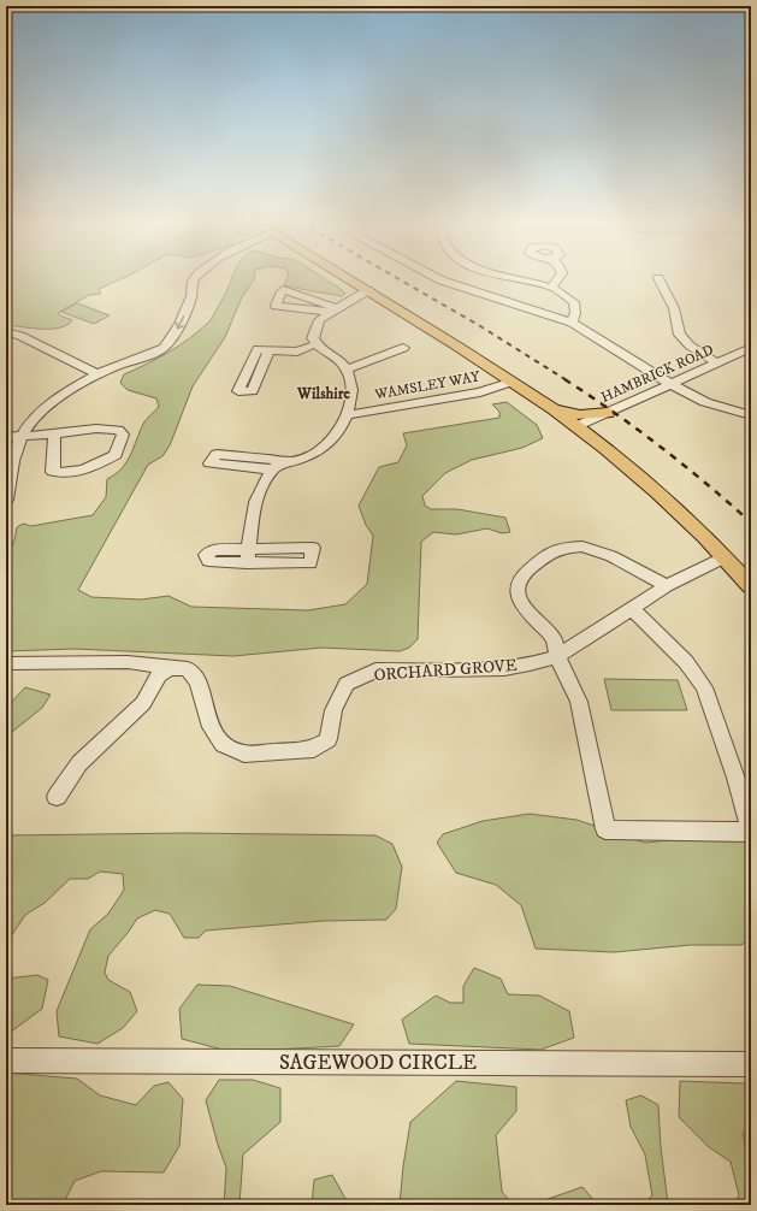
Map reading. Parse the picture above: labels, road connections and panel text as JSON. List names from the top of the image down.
{
  "streets": {
    "street": [
      "HAMBRICK ROAD",
      "WAMSLEY WAY",
      "ORCHARD GROVE",
      "SAGEWOOD CIRCLE"
    ]
  },
  "districts": ["Wilshire"]
}
